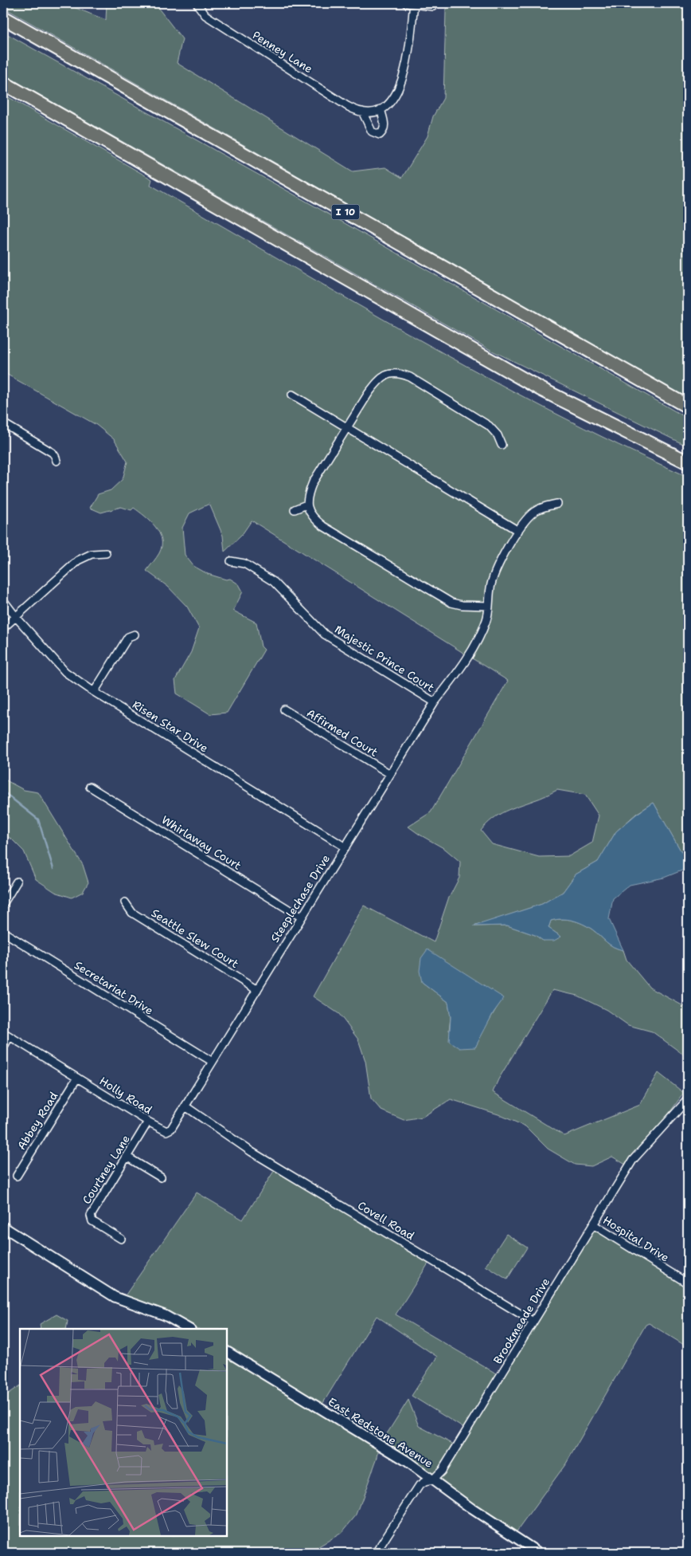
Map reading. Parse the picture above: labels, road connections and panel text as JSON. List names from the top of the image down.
{
  "streets": {
    "highway": ["I 10"],
    "street": [
      "Penney Lane",
      "Majestic Prince Court",
      "Risen Star Drive",
      "Affirmed Court",
      "Whirlaway Court",
      "Steeplechase Drive",
      "Seattle Slew Court",
      "Secretariat Drive",
      "Holly Road",
      "Abbey Road",
      "Courtney Lane",
      "Covell Road",
      "Hospital Drive",
      "Brookmeade Drive",
      "East Redstone Avenue"
    ]
  },
  "crossings": [
    ["Majestic Prince Court", "Steeplechase Drive"],
    ["Risen Star Drive", "Steeplechase Drive"],
    ["Affirmed Court", "Steeplechase Drive"],
    ["Whirlaway Court", "Steeplechase Drive"],
    ["Steeplechase Drive", "Seattle Slew Court"],
    ["Steeplechase Drive", "Secretariat Drive"],
    ["Steeplechase Drive", "Holly Road"],
    ["Steeplechase Drive", "Covell Road"],
    ["Holly Road", "Abbey Road"],
    ["Holly Road", "Courtney Lane"],
    ["Holly Road", "Covell Road"],
    ["Covell Road", "Brookmeade Drive"],
    ["Hospital Drive", "Brookmeade Drive"],
    ["Brookmeade Drive", "East Redstone Avenue"]
  ]
}
